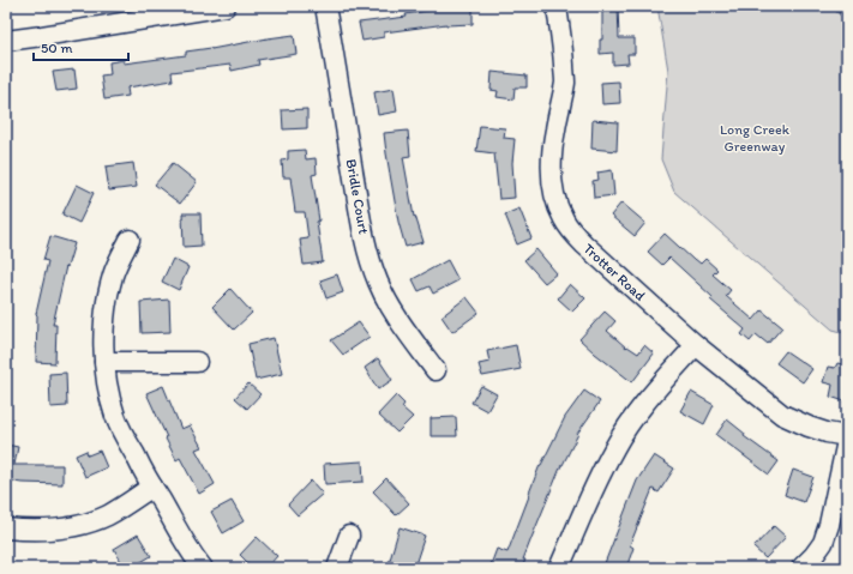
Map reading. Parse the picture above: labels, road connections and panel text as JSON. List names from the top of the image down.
{
  "streets": {
    "street": ["Bridle Court", "Trotter Road"]
  },
  "parks": ["Long Creek Greenway"],
  "scale_bar": "50 m"
}
